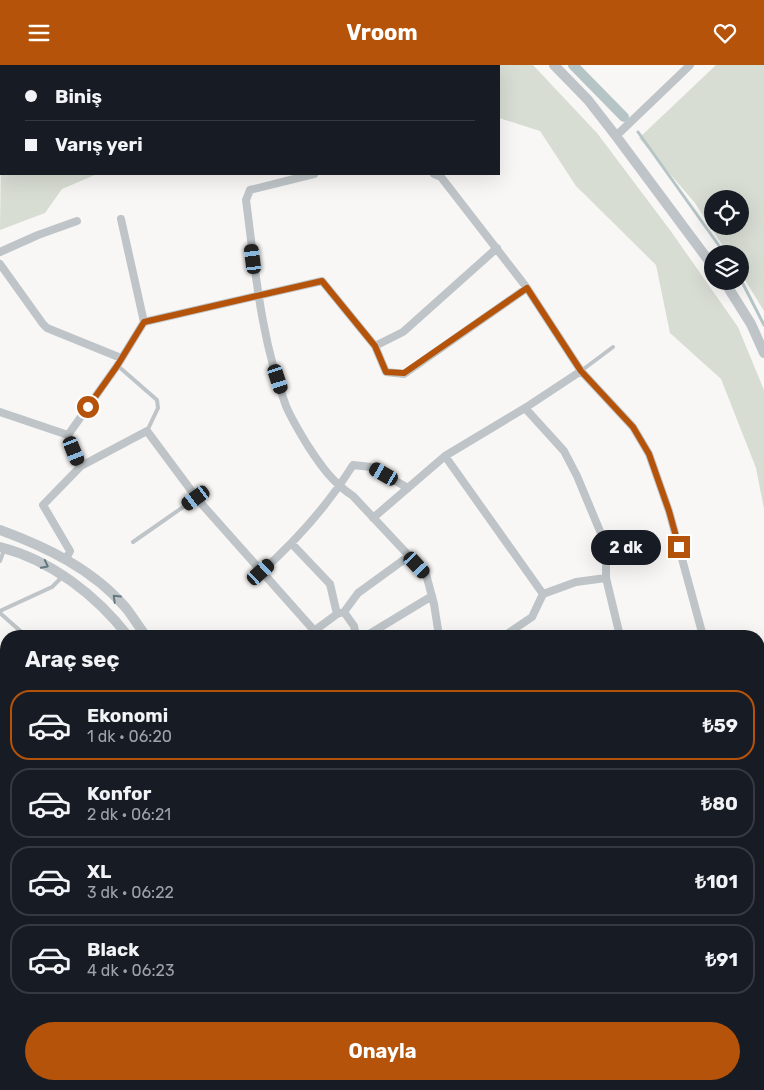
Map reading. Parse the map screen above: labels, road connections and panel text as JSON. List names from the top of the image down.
{
  "page": {
    "header": "Vroom",
    "banner": ["Biniş", "Varış yeri"],
    "bubble": "2 dk",
    "heading": "Araç seç",
    "list": [
      {
        "name": "Ekonomi",
        "note": "1 dk · 06:20",
        "value": "₺59"
      },
      {
        "name": "Konfor",
        "note": "2 dk · 06:21",
        "value": "₺80"
      },
      {
        "name": "XL",
        "note": "3 dk · 06:22",
        "value": "₺101"
      },
      {
        "name": "Black",
        "note": "4 dk · 06:23",
        "value": "₺91"
      }
    ],
    "buttons": "Onayla"
  }
}
